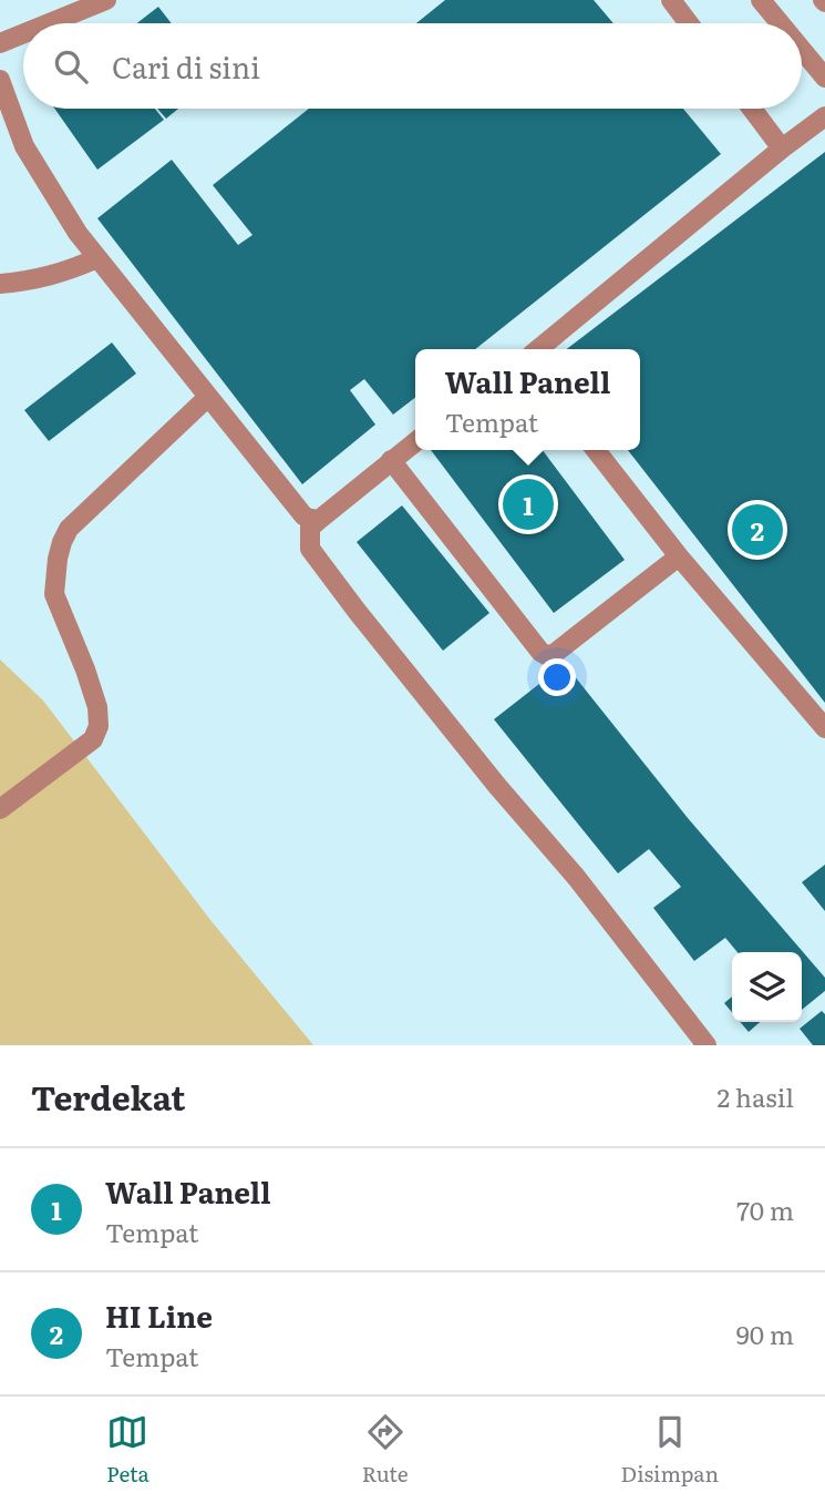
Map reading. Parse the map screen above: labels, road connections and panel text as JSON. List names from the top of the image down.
{
  "page": {
    "search": "Cari di sini",
    "popup": ["Wall Panell", "Tempat"],
    "pins": ["1", "2"],
    "heading": ["Terdekat", "2 hasil"],
    "list": [
      {
        "mark": "1",
        "name": "Wall Panell",
        "note": "Tempat",
        "value": "70 m"
      },
      {
        "mark": "2",
        "name": "HI Line",
        "note": "Tempat",
        "value": "90 m"
      }
    ],
    "nav": ["Peta", "Rute", "Disimpan"]
  }
}
